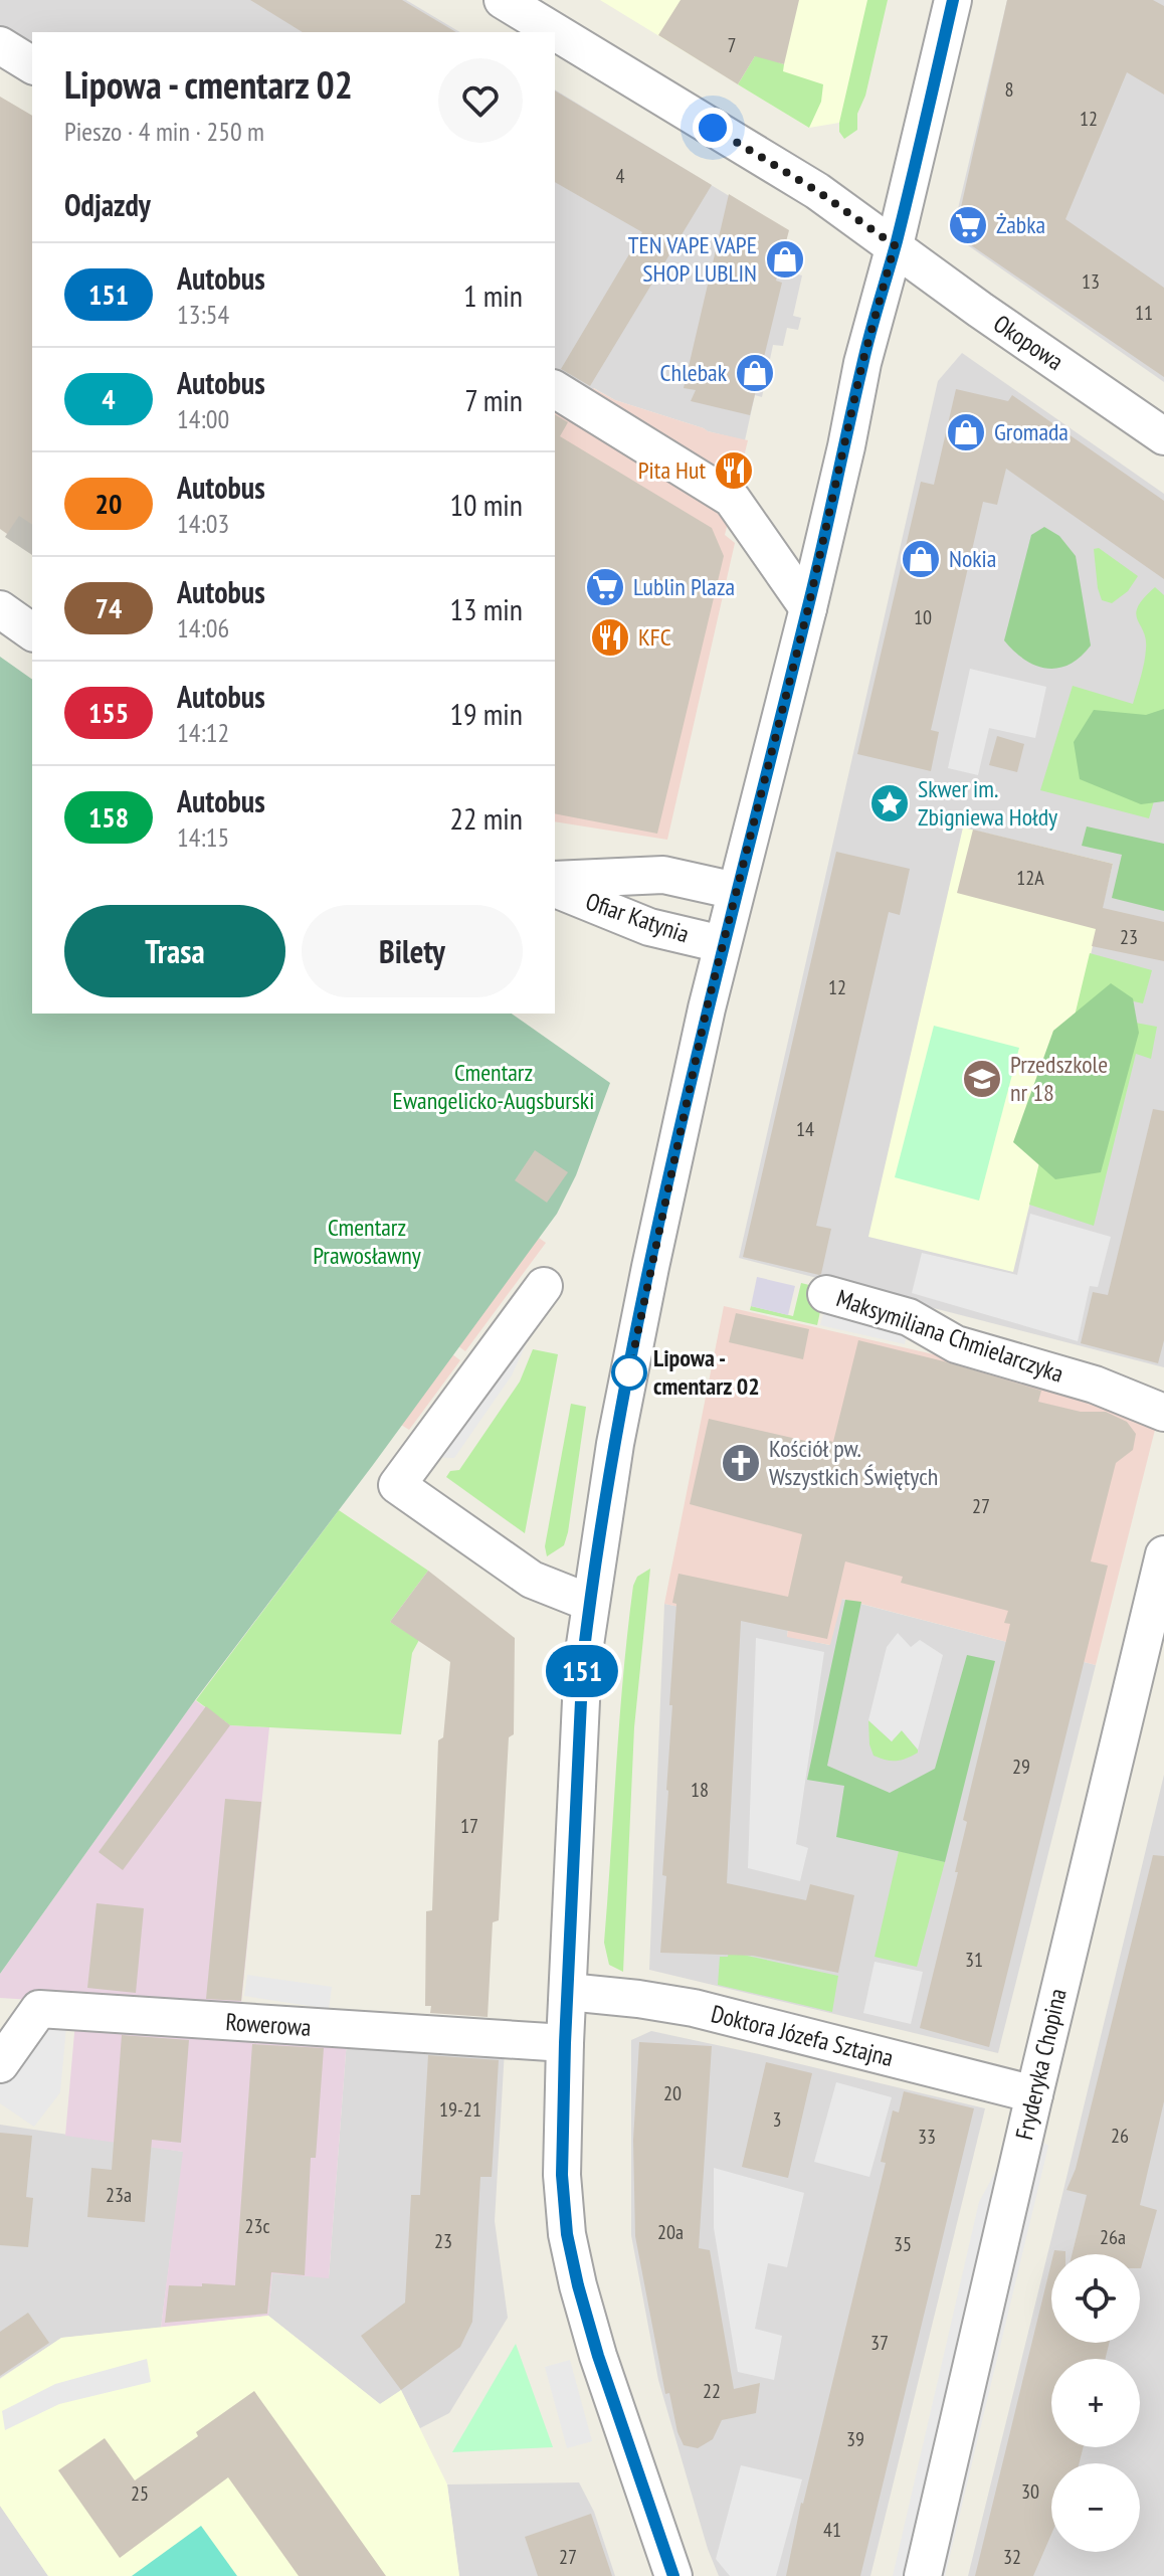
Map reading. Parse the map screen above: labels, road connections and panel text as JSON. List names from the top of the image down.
{
  "streets": {
    "street": [
      "Okopowa",
      "Ofiar Katynia",
      "Maksymiliana Chmielarczyka",
      "Rowerowa",
      "Doktora Józefa Sztajna",
      "Fryderyka Chopina"
    ]
  },
  "crossings": [
    ["Doktora Józefa Sztajna", "Fryderyka Chopina"]
  ],
  "parks": ["Cmentarz Ewangelicko-Augsburski", "Cmentarz Prawosławny"],
  "places": {
    "supermarket": ["Żabka", "Lublin Plaza"],
    "shop": [
      "TEN VAPE VAPE SHOP LUBLIN",
      "Chlebak",
      "Gromada",
      "Nokia"
    ],
    "restaurant": ["Pita Hut", "KFC"],
    "place": ["Skwer im. Zbigniewa Hołdy"],
    "school or university": ["Przedszkole nr 18"],
    "other": ["Lipowa - cmentarz 02"],
    "church": ["Kościół pw. Wszystkich Świętych"]
  },
  "lines": ["bus line 151"],
  "house_numbers": [
    "7",
    "8",
    "12",
    "4",
    "13",
    "11",
    "10",
    "12A",
    "23",
    "12",
    "14",
    "27",
    "29",
    "18",
    "17",
    "31",
    "20",
    "19-21",
    "3",
    "26",
    "33",
    "23a",
    "23c",
    "20a",
    "26a",
    "23",
    "35",
    "37",
    "22",
    "39",
    "30",
    "25",
    "41",
    "27",
    "32"
  ],
  "page": {
    "on_map": "151",
    "heading": [
      ["Lipowa - cmentarz 02", "Pieszo · 4 min · 250 m"],
      "Odjazdy"
    ],
    "list": [
      {
        "mark": "151",
        "name": "Autobus",
        "note": "13:54",
        "value": "1 min"
      },
      {
        "mark": "4",
        "name": "Autobus",
        "note": "14:00",
        "value": "7 min"
      },
      {
        "mark": "20",
        "name": "Autobus",
        "note": "14:03",
        "value": "10 min"
      },
      {
        "mark": "74",
        "name": "Autobus",
        "note": "14:06",
        "value": "13 min"
      },
      {
        "mark": "155",
        "name": "Autobus",
        "note": "14:12",
        "value": "19 min"
      },
      {
        "mark": "158",
        "name": "Autobus",
        "note": "14:15",
        "value": "22 min"
      }
    ],
    "buttons": ["Trasa", "Bilety"],
    "map_buttons": ["+", "−"]
  }
}
